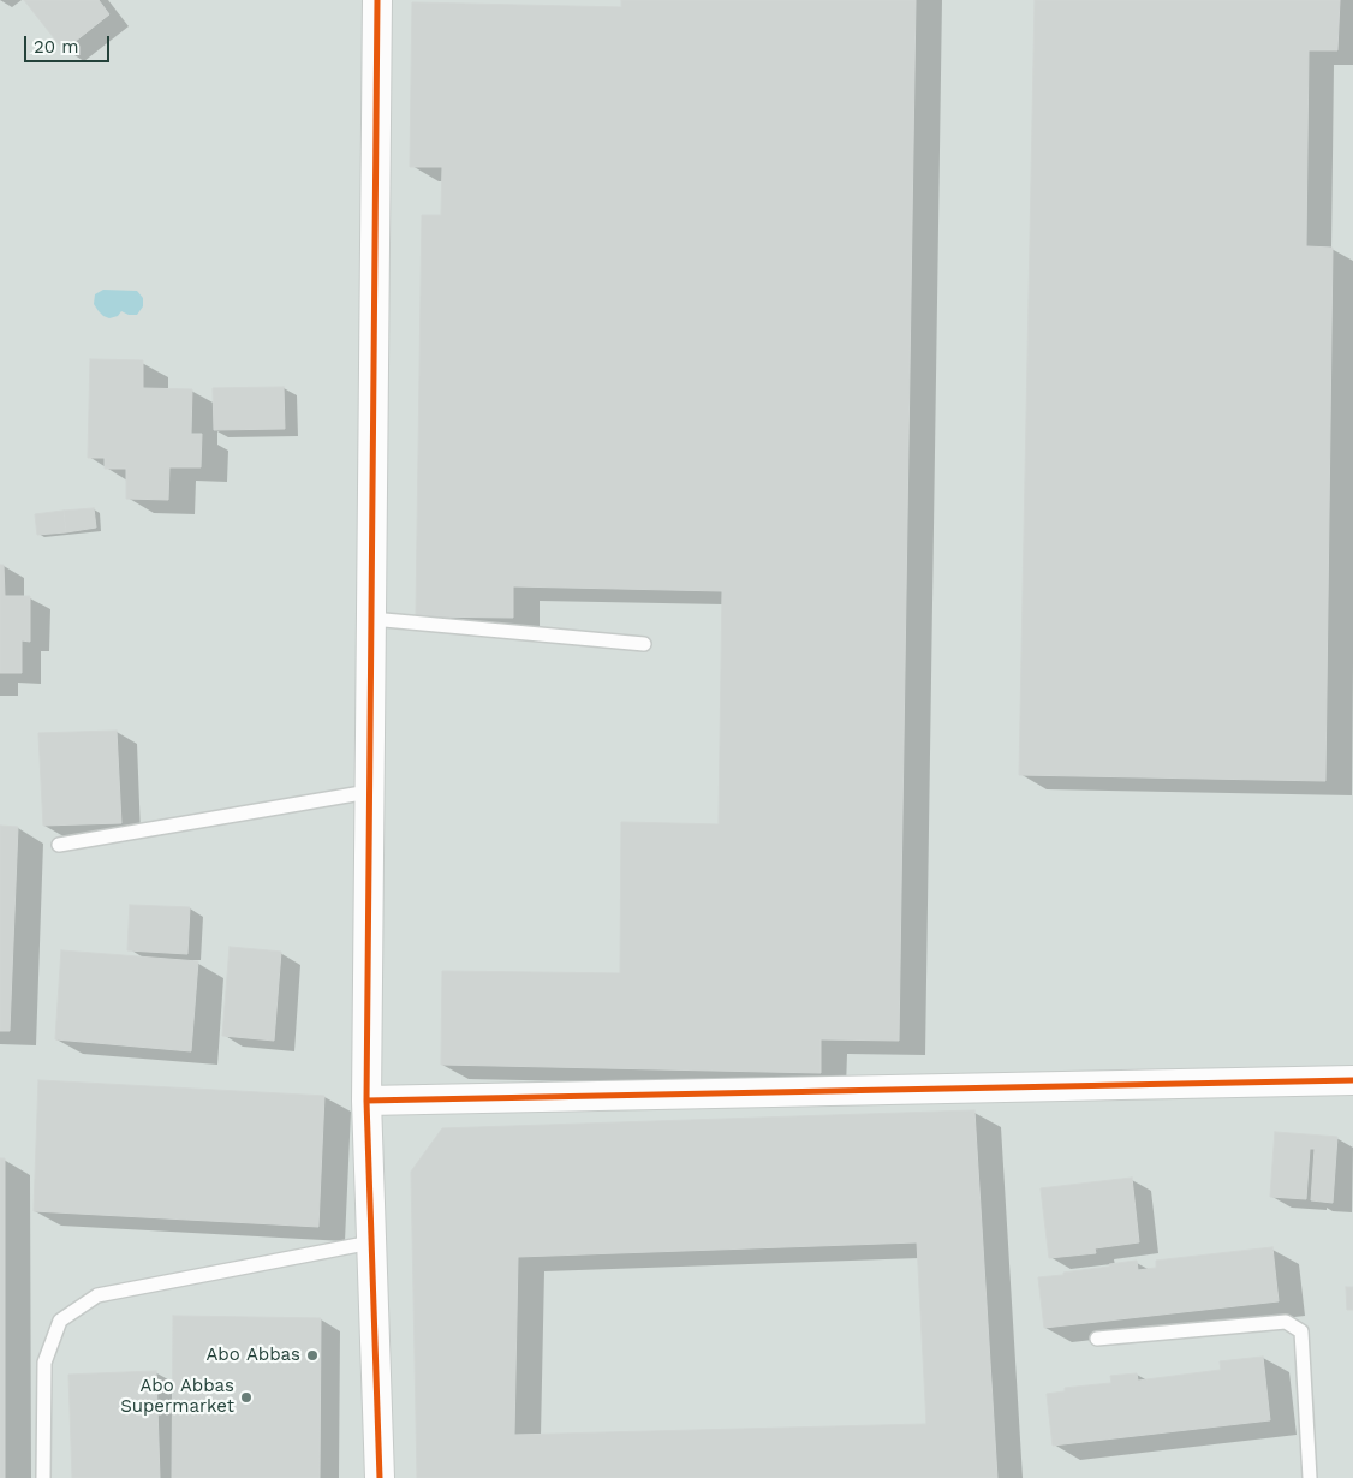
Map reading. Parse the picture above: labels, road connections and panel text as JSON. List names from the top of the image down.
{
  "places": ["Abo Abbas", "Abo Abbas Supermarket"],
  "scale_bar": "20 m"
}
